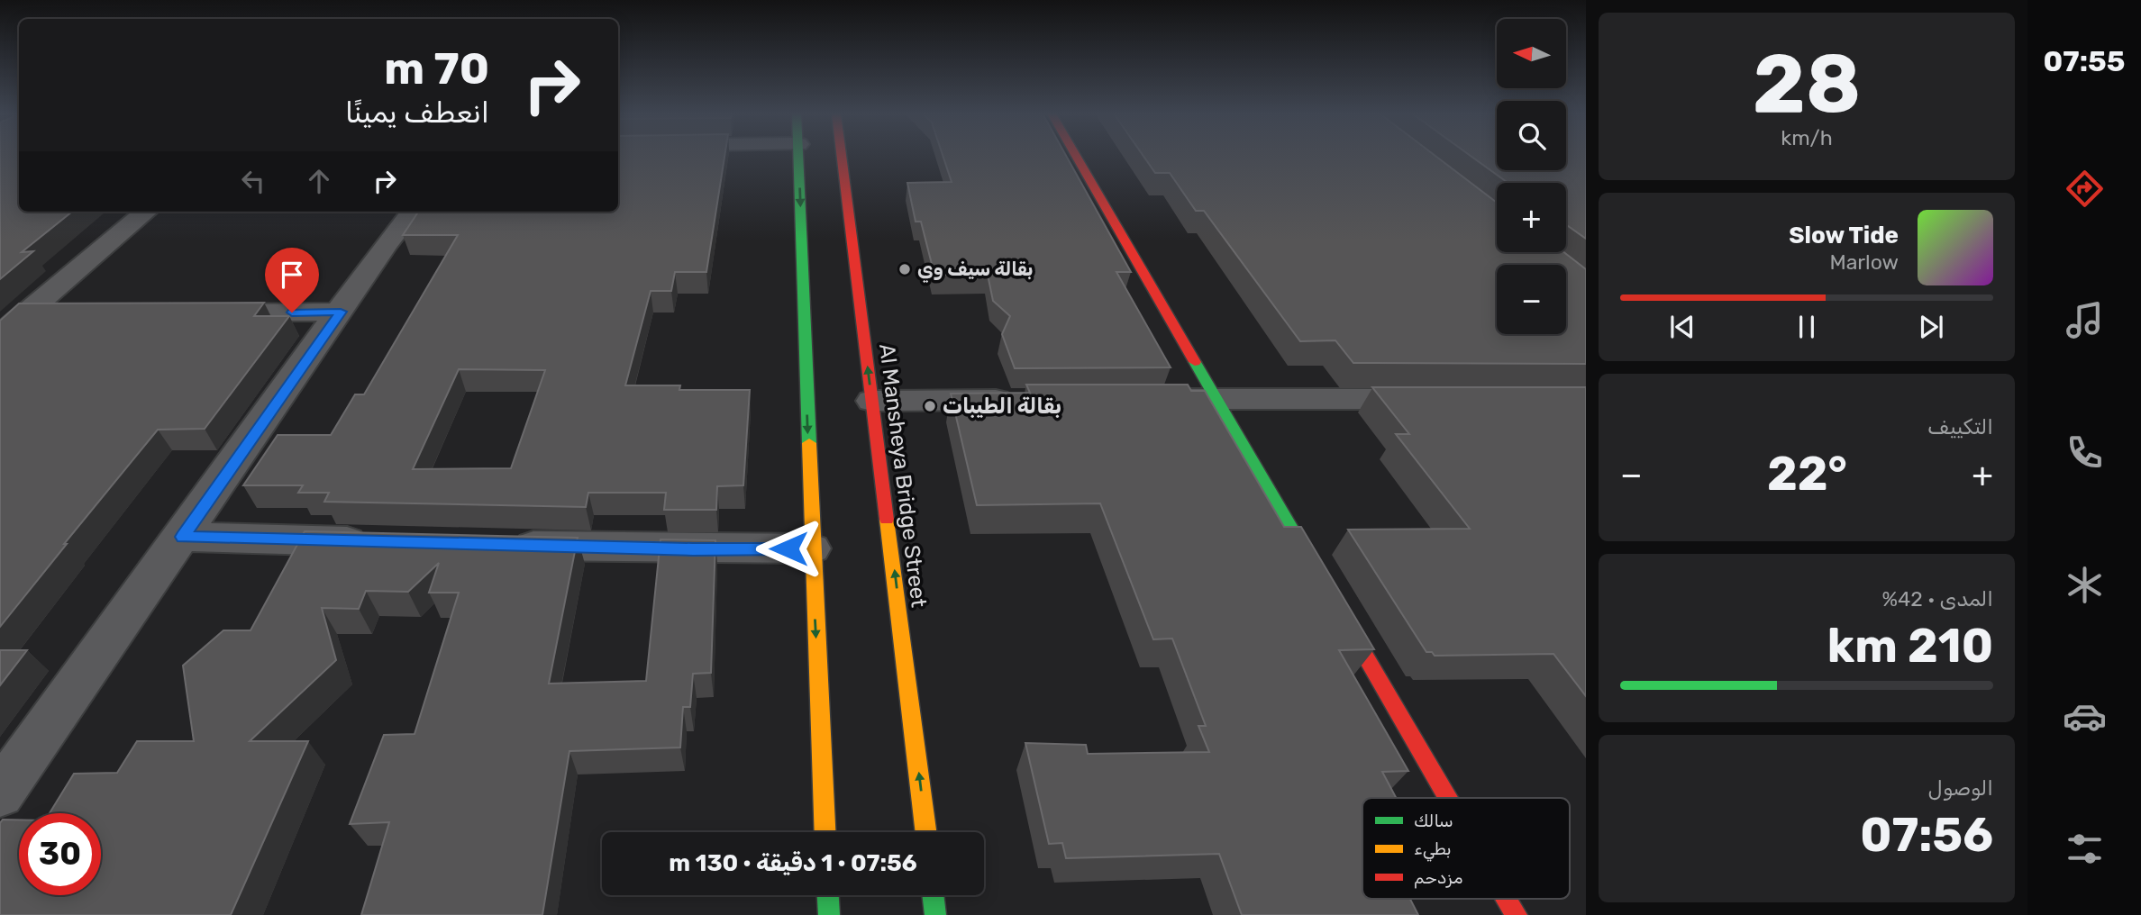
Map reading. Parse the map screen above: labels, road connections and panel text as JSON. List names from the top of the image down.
{
  "streets": {
    "main road": ["Al Mansheya Bridge Street"]
  },
  "places": ["بقالة سيف وي", "بقالة الطيبات"],
  "legend": ["سالك", "بطيء", "مزدحم"],
  "north": "left",
  "page": {
    "tabs": "07:55",
    "tile": [
      ["28", "km/h"],
      "التكييف",
      ["المدى · 42%", "210 km"],
      ["الوصول", "07:56"]
    ],
    "map_buttons": ["+", "−"],
    "turn": ["70 m", "انعطف يمينًا"],
    "song": ["Slow Tide", "Marlow"],
    "heat": ["−", "22°", "+"],
    "limit": "30",
    "trip": "07:56 · 1 دقيقة · 130 m"
  }
}
